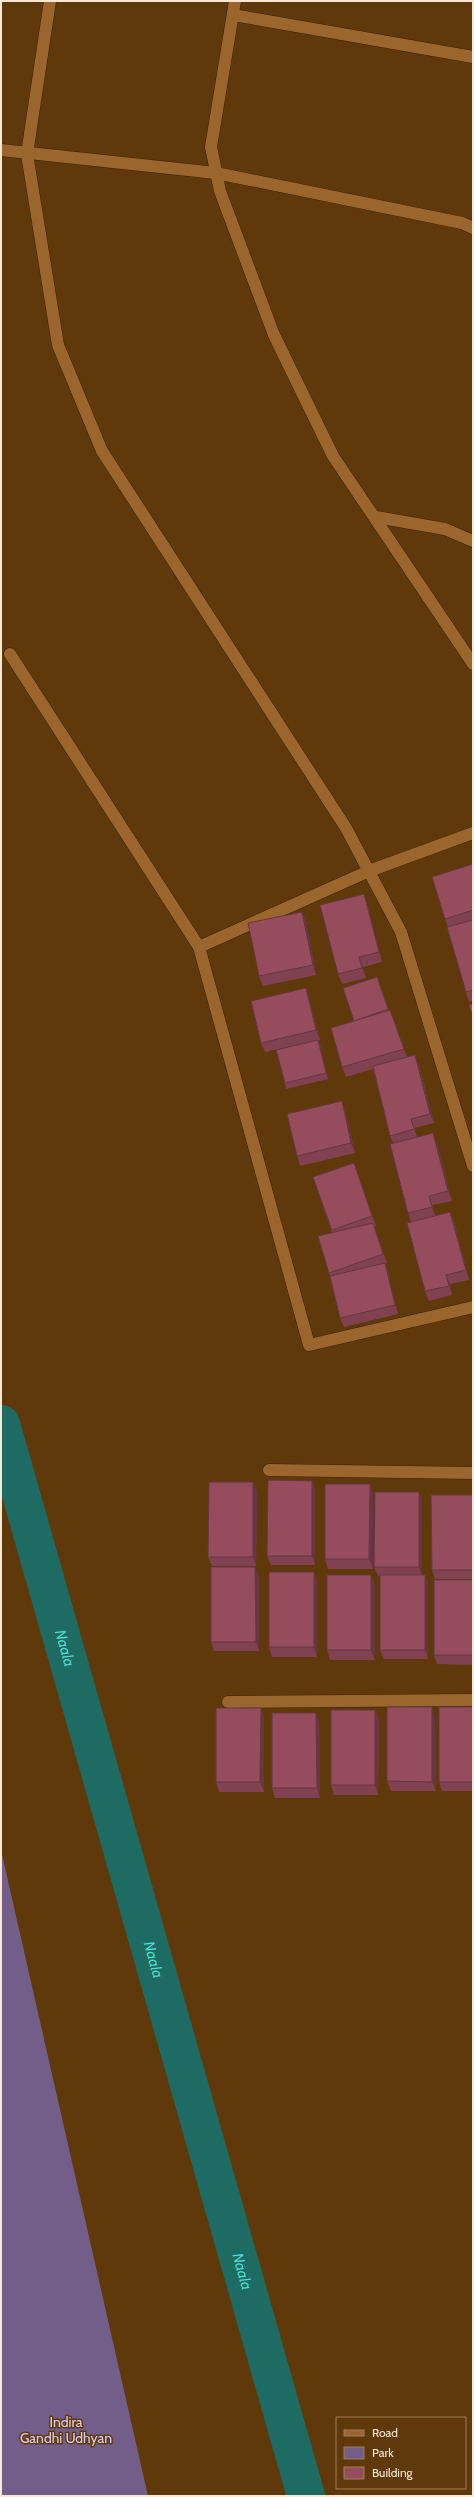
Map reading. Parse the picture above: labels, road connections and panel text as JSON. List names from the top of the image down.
{
  "water": ["Naala"],
  "parks": ["Indira Gandhi Udhyan"],
  "legend": ["Road", "Park", "Building"]
}
